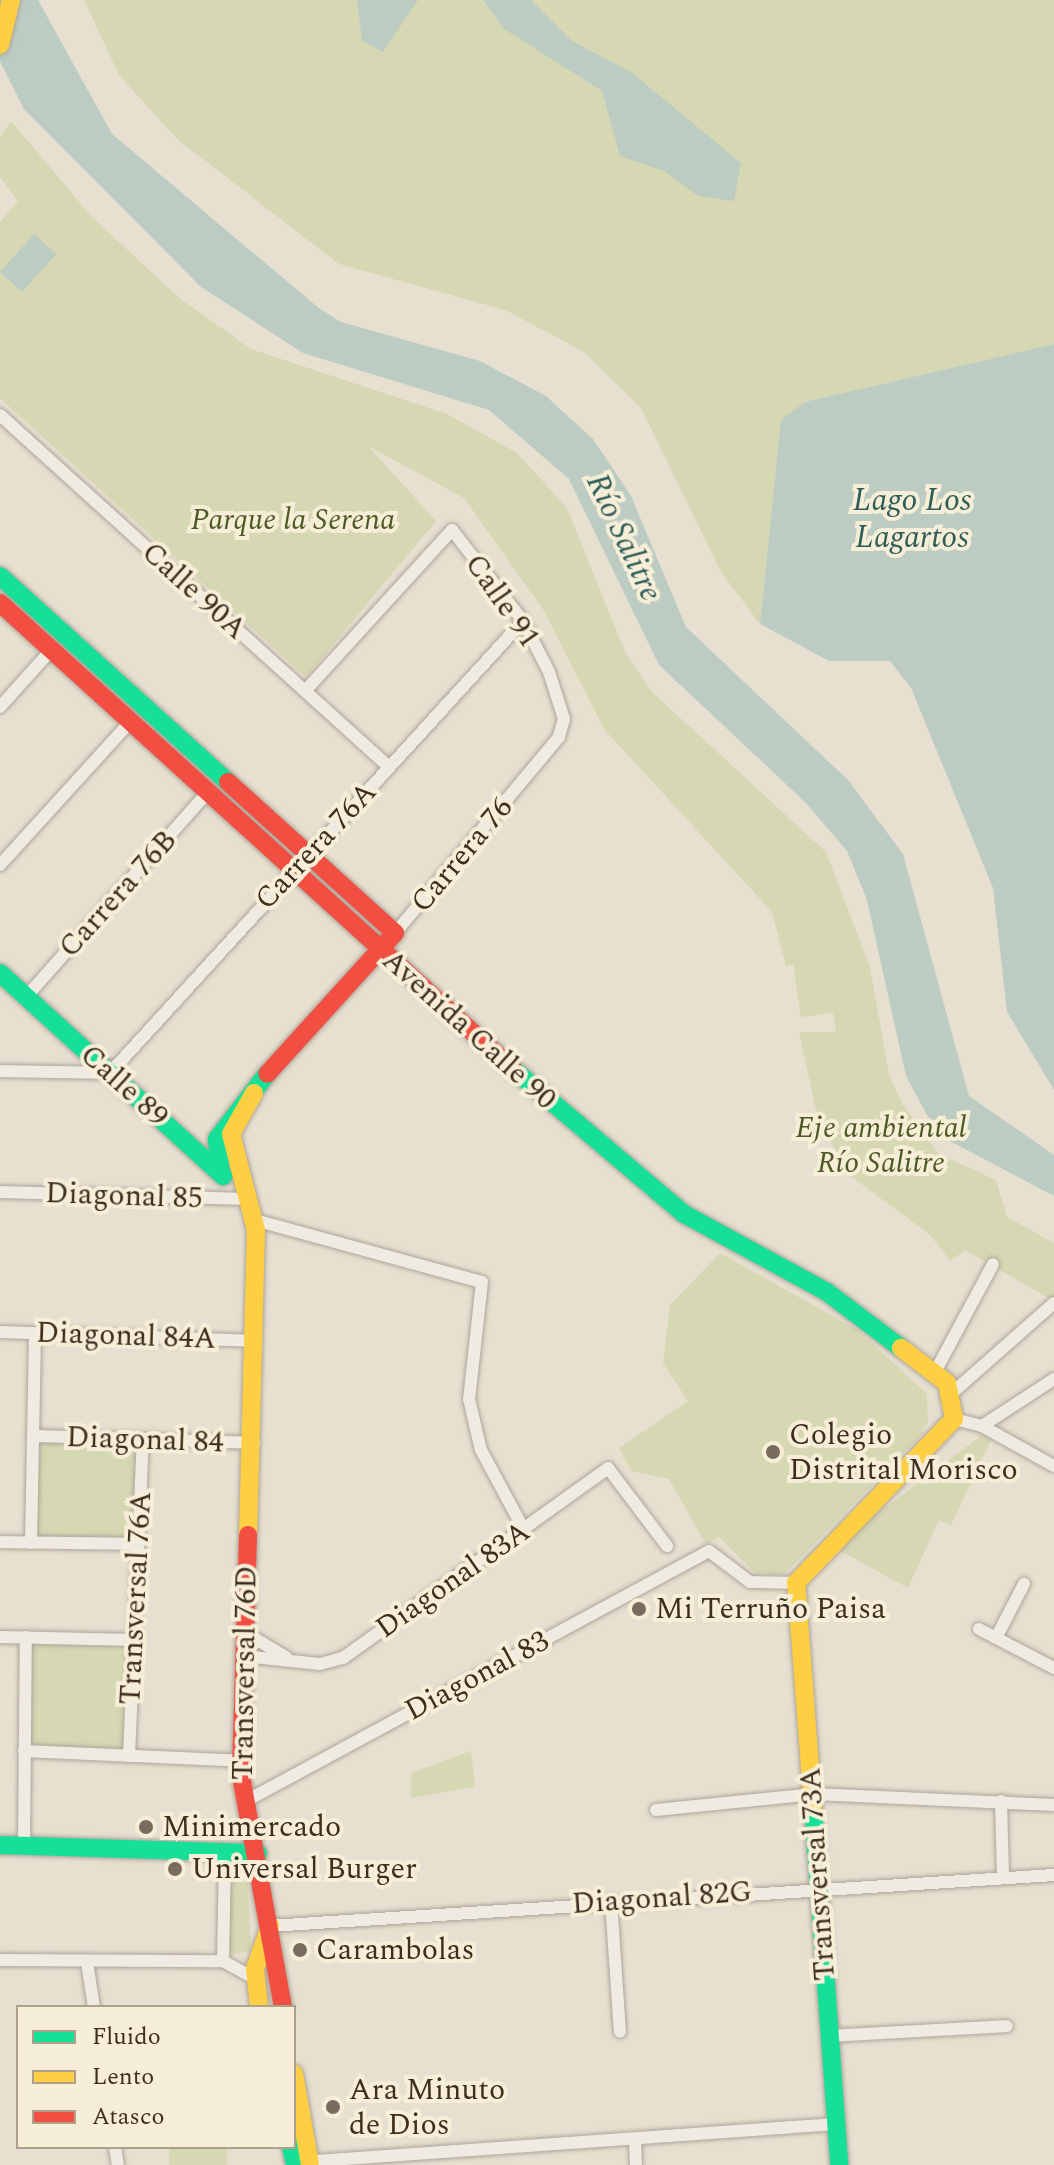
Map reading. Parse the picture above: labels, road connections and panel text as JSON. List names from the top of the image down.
{
  "streets": {
    "main road": [
      "Carrera 76",
      "Avenida Calle 90",
      "Calle 89",
      "Transversal 76D",
      "Transversal 73A"
    ],
    "street": [
      "Calle 90A",
      "Calle 91",
      "Carrera 76A",
      "Carrera 76B",
      "Diagonal 85",
      "Diagonal 84A",
      "Diagonal 84",
      "Diagonal 83A",
      "Transversal 76A",
      "Diagonal 83",
      "Diagonal 82G"
    ]
  },
  "crossings": [
    ["Calle 90A", "Calle 91"],
    ["Calle 90A", "Carrera 76A"],
    ["Calle 91", "Carrera 76A"],
    ["Calle 91", "Carrera 76"],
    ["Carrera 76A", "Avenida Calle 90"],
    ["Carrera 76A", "Calle 89"],
    ["Carrera 76", "Avenida Calle 90"],
    ["Carrera 76", "Calle 89"],
    ["Carrera 76", "Transversal 76D"],
    ["Carrera 76B", "Avenida Calle 90"],
    ["Carrera 76B", "Calle 89"],
    ["Calle 89", "Diagonal 85"],
    ["Calle 89", "Transversal 76D"],
    ["Diagonal 85", "Transversal 76D"],
    ["Diagonal 84A", "Transversal 76D"],
    ["Diagonal 84", "Transversal 76A"],
    ["Diagonal 84", "Transversal 76D"],
    ["Diagonal 83A", "Transversal 76D"],
    ["Transversal 76D", "Diagonal 83"],
    ["Transversal 76D", "Diagonal 82G"],
    ["Diagonal 83", "Transversal 73A"],
    ["Transversal 73A", "Diagonal 82G"]
  ],
  "water": ["Lago Los Lagartos", "Río Salitre"],
  "parks": ["Parque la Serena", "Eje ambiental Río Salitre"],
  "places": [
    "Colegio Distrital Morisco",
    "Mi Terruño Paisa",
    "Minimercado",
    "Universal Burger",
    "Carambolas",
    "Ara Minuto de Dios"
  ],
  "legend": ["Fluido", "Lento", "Atasco"]
}
